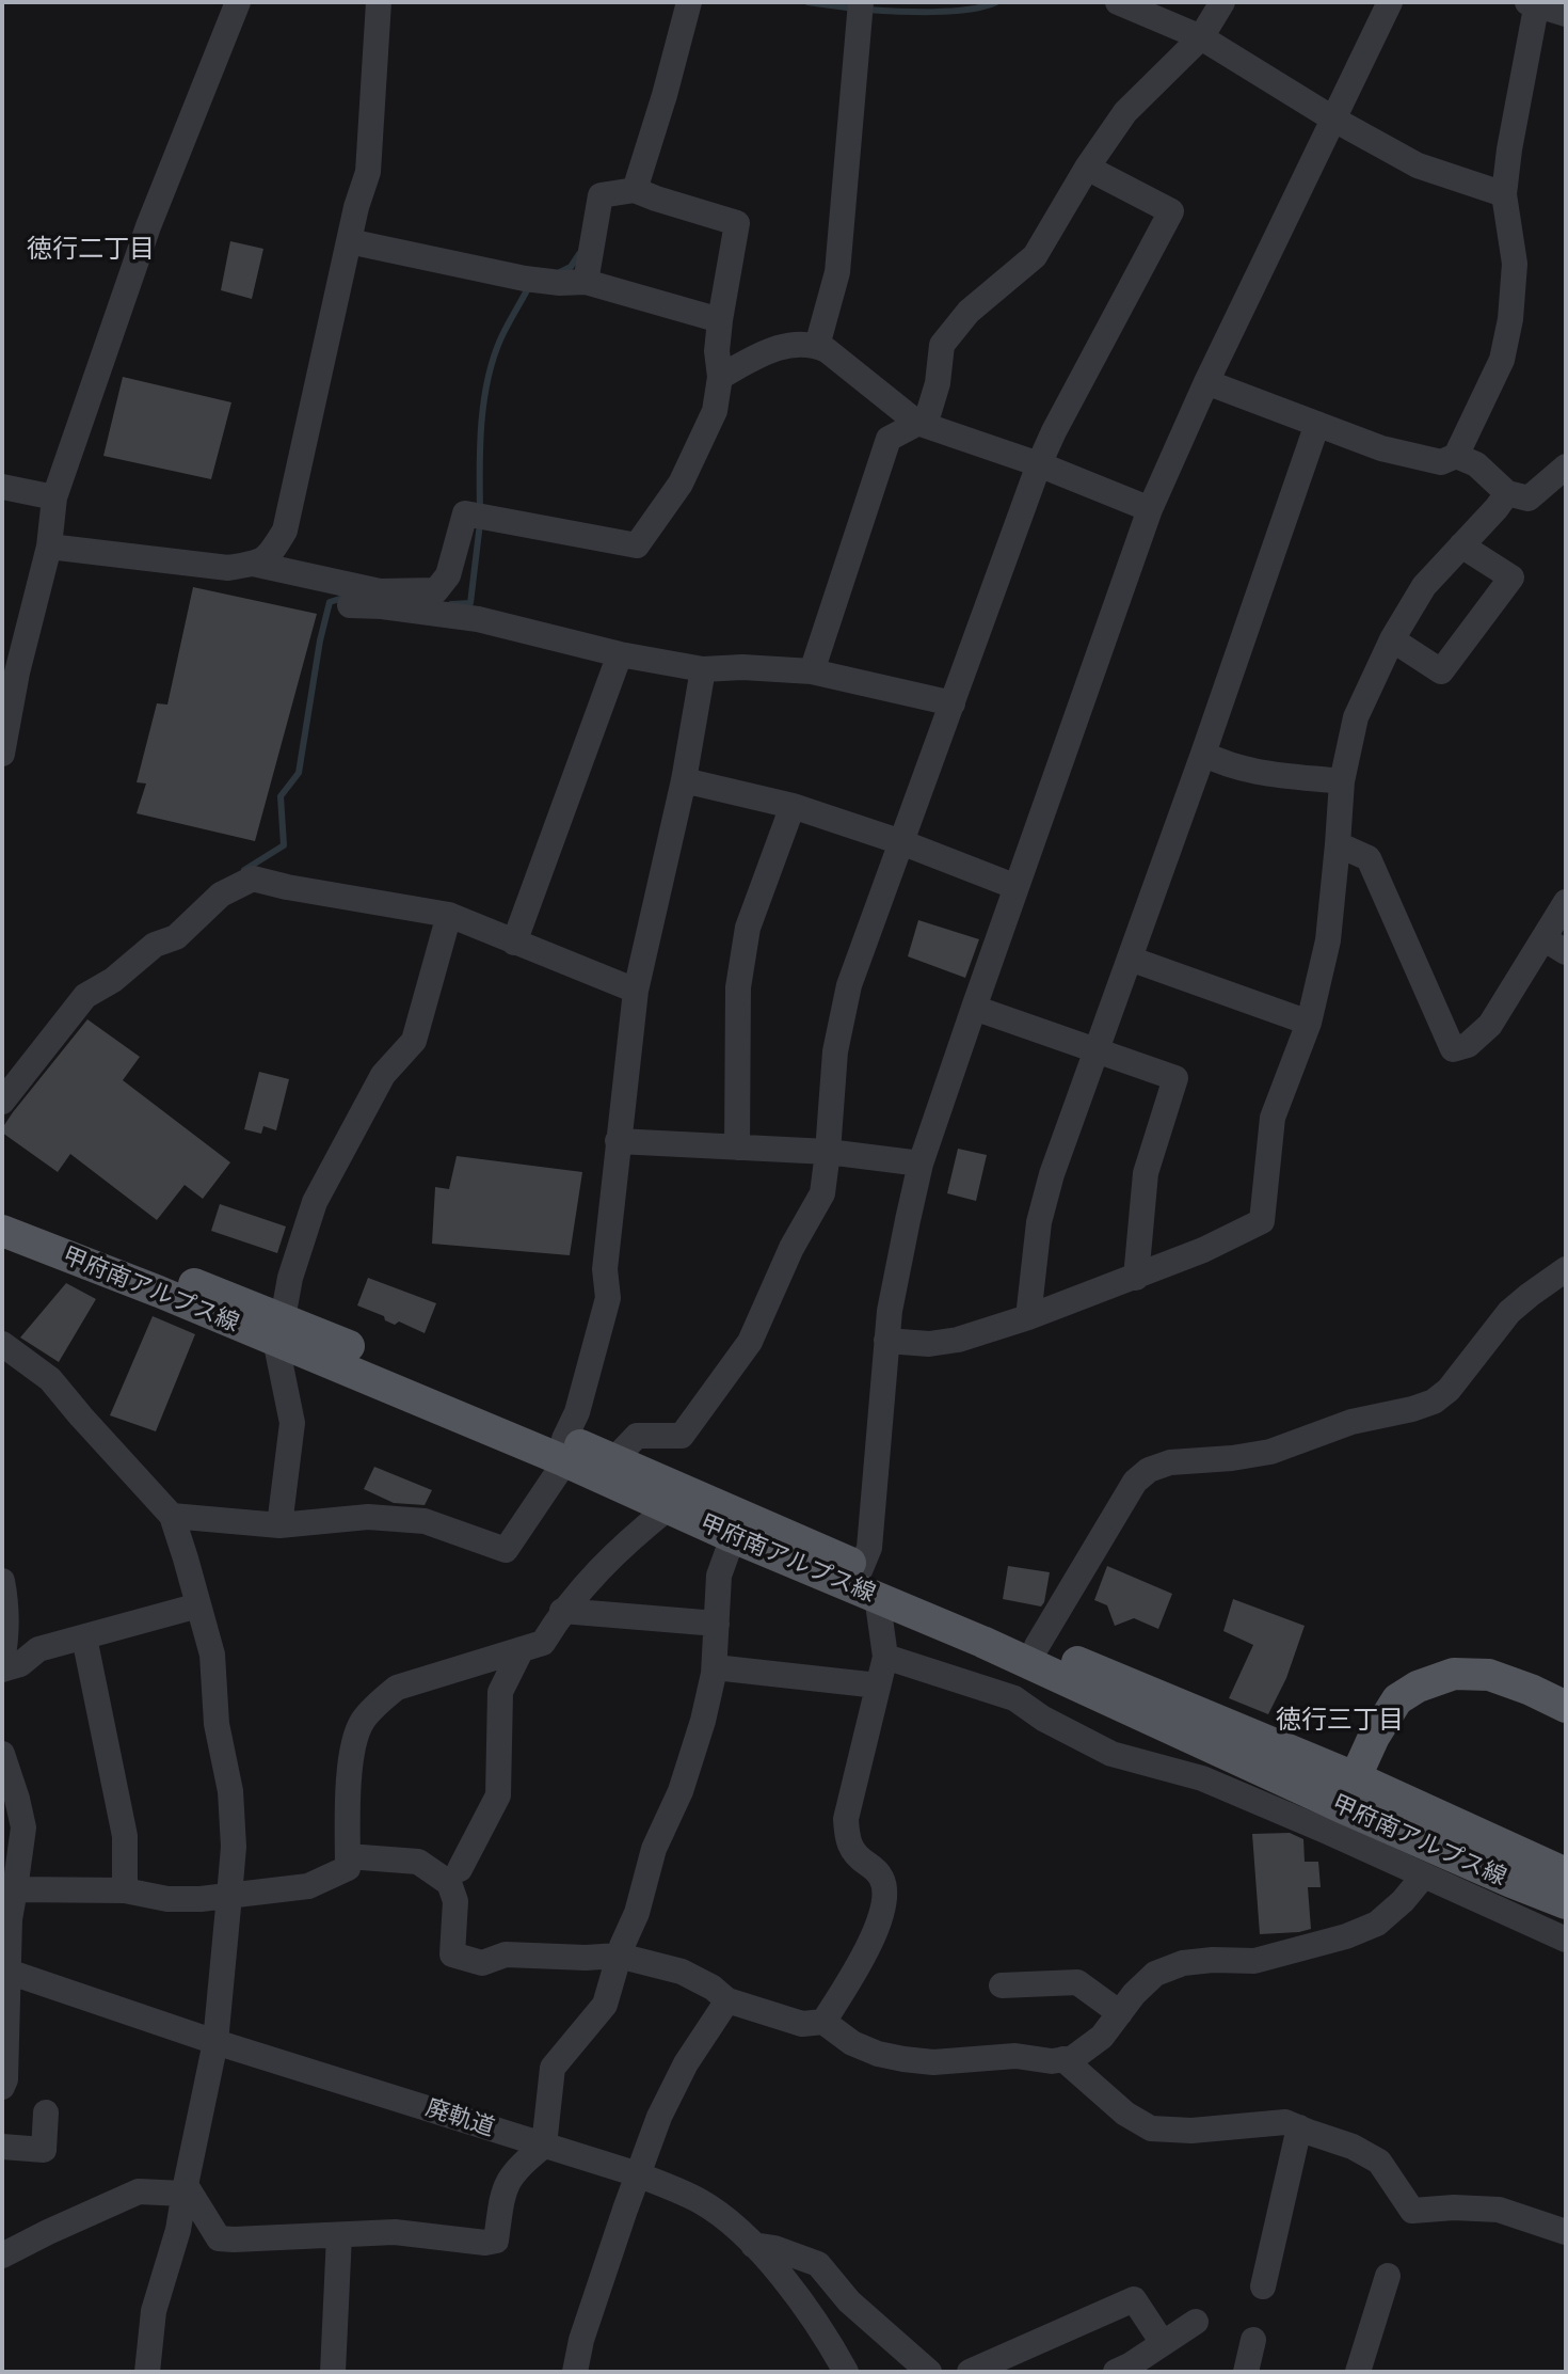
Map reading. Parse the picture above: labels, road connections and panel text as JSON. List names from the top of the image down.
{
  "streets": {
    "main road": ["甲府南アルプス線"],
    "street": ["廃軌道"]
  },
  "districts": ["徳行二丁目", "徳行三丁目"]
}
